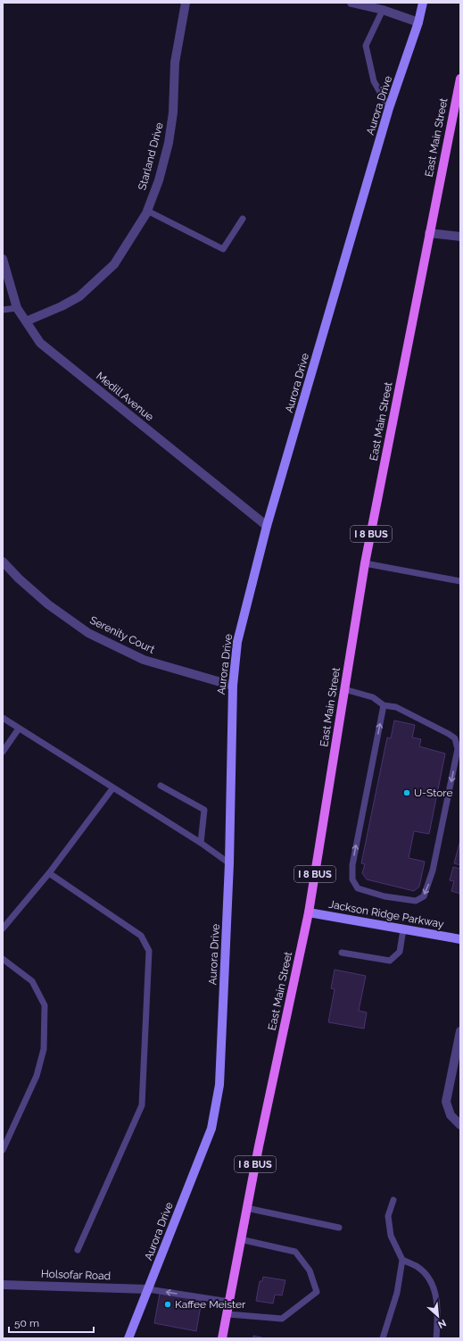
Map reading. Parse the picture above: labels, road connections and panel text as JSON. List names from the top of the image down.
{
  "streets": {
    "main road": ["East Main Street", "I 8 BUS"],
    "street": [
      "Aurora Drive",
      "Starland Drive",
      "Medill Avenue",
      "Serenity Court",
      "Jackson Ridge Parkway",
      "Holsofar Road"
    ]
  },
  "crossings": [
    ["Aurora Drive", "Medill Avenue"],
    ["Aurora Drive", "Serenity Court"],
    ["Aurora Drive", "Holsofar Road"],
    ["East Main Street", "Jackson Ridge Parkway"],
    ["Starland Drive", "Medill Avenue"]
  ],
  "places": ["U-Store", "Kaffee Meister"],
  "scale_bar": "50 m",
  "north": "bottom right"
}
